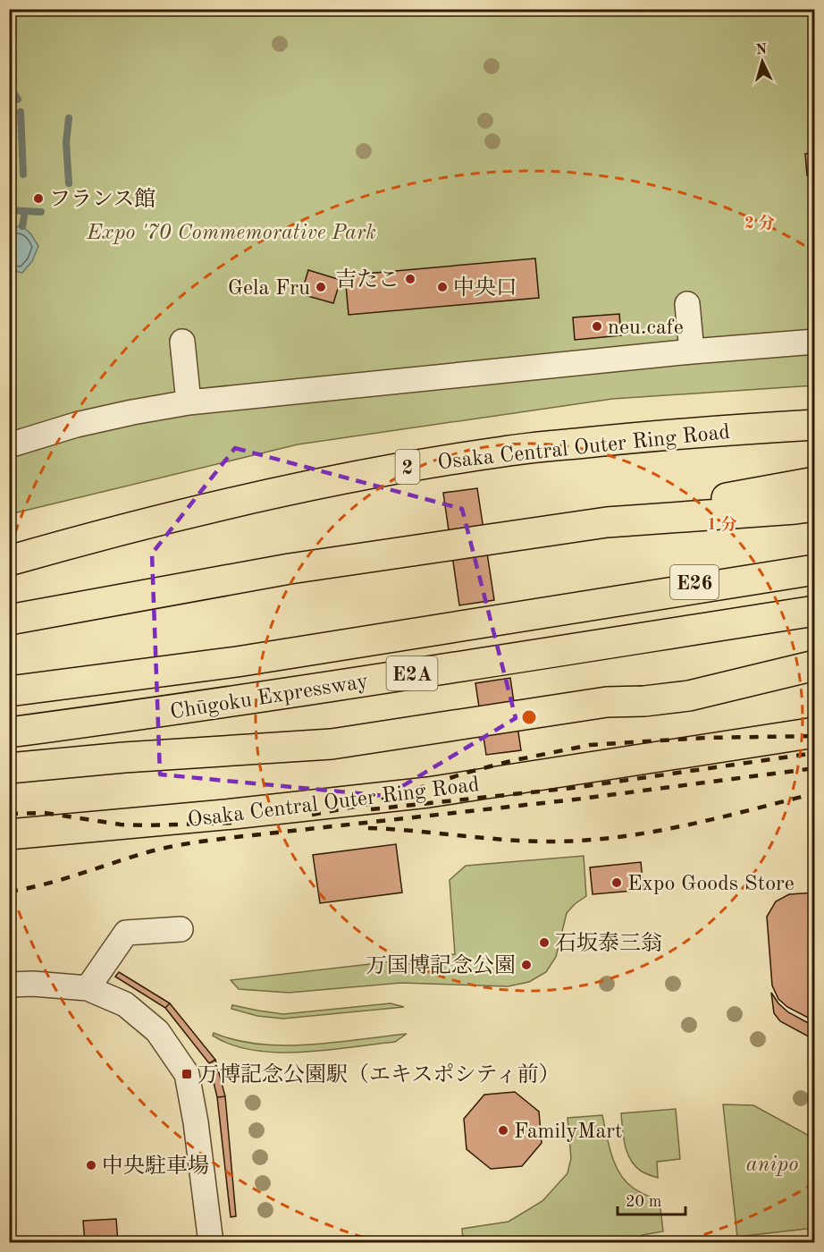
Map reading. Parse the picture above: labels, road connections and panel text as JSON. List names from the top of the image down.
{
  "streets": {
    "main road": [
      "Osaka Central Outer Ring Road",
      "2",
      "E26",
      "E2A",
      "Chūgoku Expressway"
    ]
  },
  "crossings": [
    ["E26", "E2A"],
    ["E26", "Chūgoku Expressway"],
    ["E2A", "Chūgoku Expressway"]
  ],
  "parks": ["Expo '70 Commemorative Park", "anipo"],
  "places": {
    "other": [
      "フランス館",
      "吉たこ",
      "Gela Fru",
      "中央口",
      "neu.cafe",
      "Expo Goods Store",
      "石坂泰三翁",
      "万国博記念公園",
      "FamilyMart",
      "中央駐車場"
    ],
    "transit": ["万博記念公園駅（エキスポシティ前）"]
  },
  "scale_bar": "20 m",
  "north": "top",
  "rings": ["2 分", "1 分"]
}
